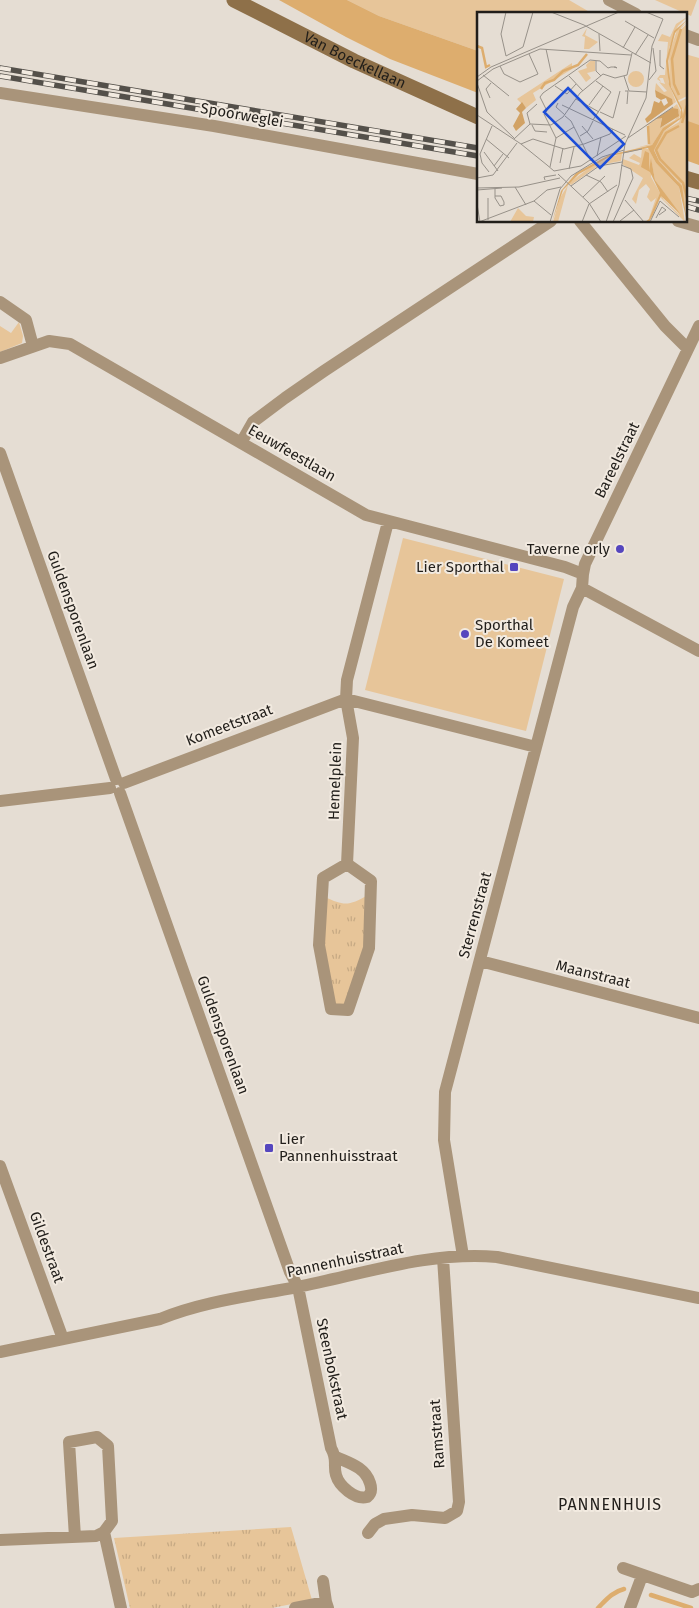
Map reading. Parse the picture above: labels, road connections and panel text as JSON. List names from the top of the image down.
{
  "streets": {
    "street": [
      "Van Boeckellaan",
      "Spoorweglei",
      "Eeuwfeestlaan",
      "Bareelstraat",
      "Guldensporenlaan",
      "Komeetstraat",
      "Hemelplein",
      "Sterrenstraat",
      "Maanstraat",
      "Gildestraat",
      "Pannenhuisstraat",
      "Steenbokstraat",
      "Ramstraat"
    ]
  },
  "crossings": [
    ["Eeuwfeestlaan", "Bareelstraat"],
    ["Bareelstraat", "Sterrenstraat"],
    ["Guldensporenlaan", "Komeetstraat"],
    ["Guldensporenlaan", "Pannenhuisstraat"],
    ["Guldensporenlaan", "Steenbokstraat"],
    ["Komeetstraat", "Hemelplein"],
    ["Sterrenstraat", "Maanstraat"],
    ["Sterrenstraat", "Pannenhuisstraat"],
    ["Gildestraat", "Pannenhuisstraat"],
    ["Pannenhuisstraat", "Steenbokstraat"],
    ["Pannenhuisstraat", "Ramstraat"]
  ],
  "districts": ["PANNENHUIS"],
  "places": {
    "other": ["Taverne orly", "Sporthal De Komeet"],
    "transit": ["Lier Sporthal", "Lier Pannenhuisstraat"]
  }
}
